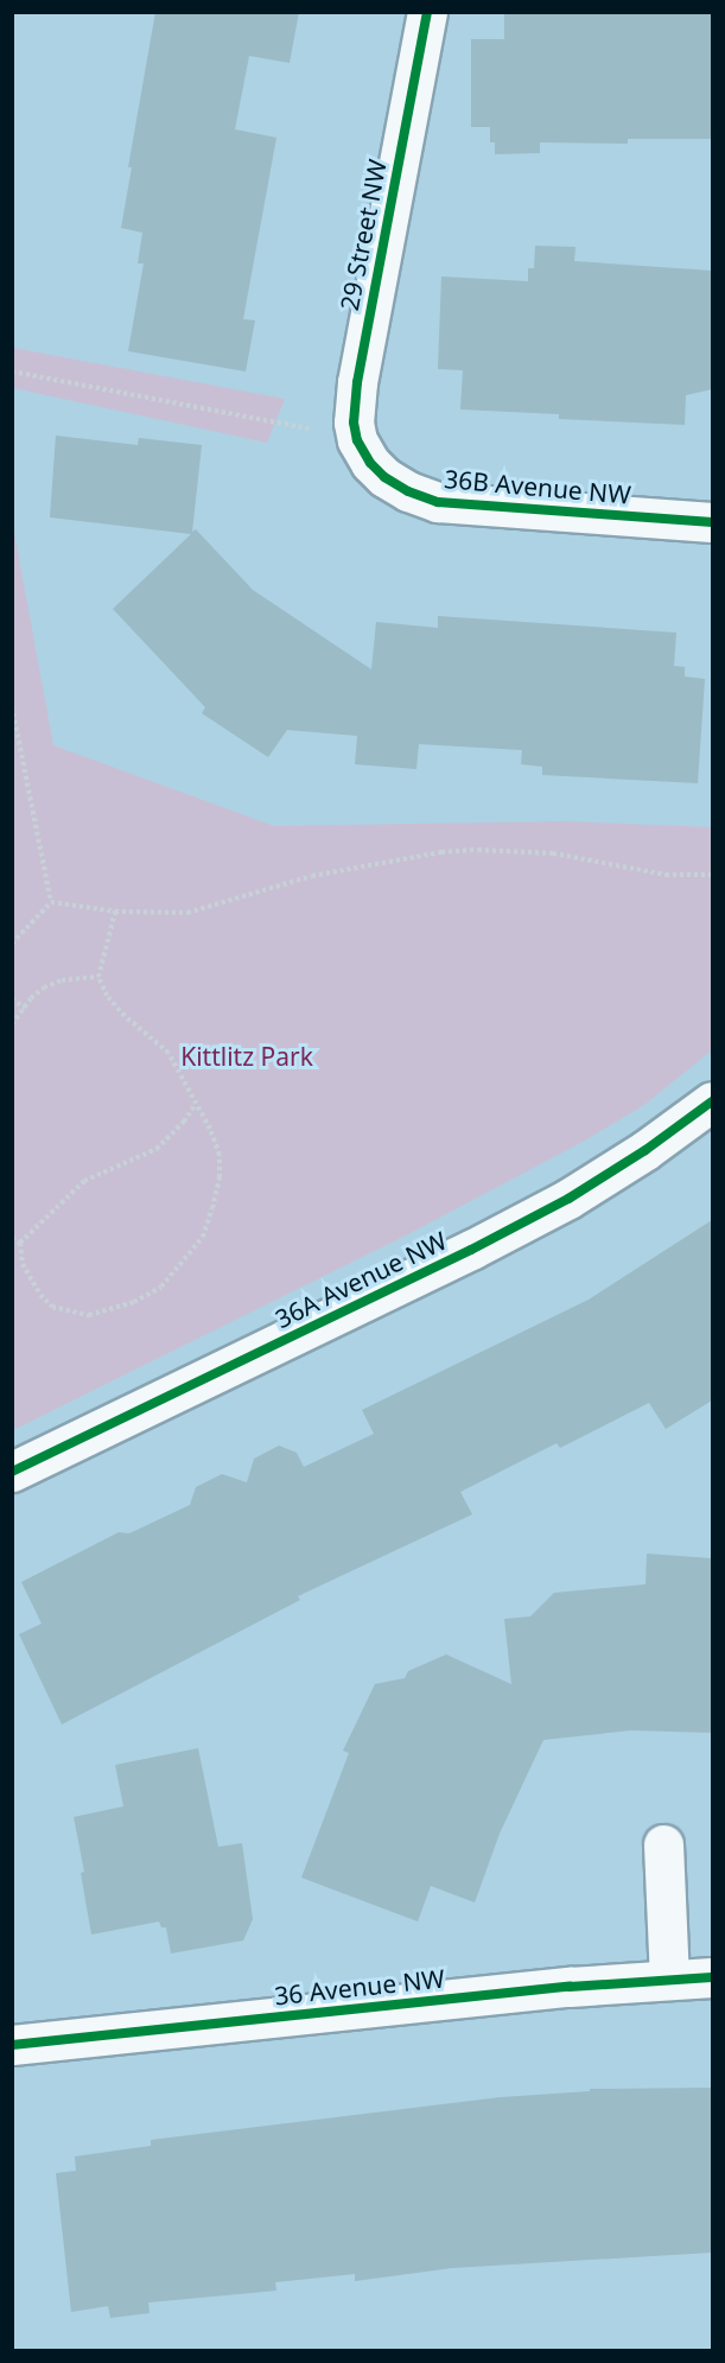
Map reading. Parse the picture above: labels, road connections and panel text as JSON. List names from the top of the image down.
{
  "streets": {
    "street": [
      "29 Street NW",
      "36B Avenue NW",
      "36A Avenue NW",
      "36 Avenue NW"
    ]
  },
  "crossings": [
    ["29 Street NW", "36B Avenue NW"]
  ],
  "parks": ["Kittlitz Park"]
}
